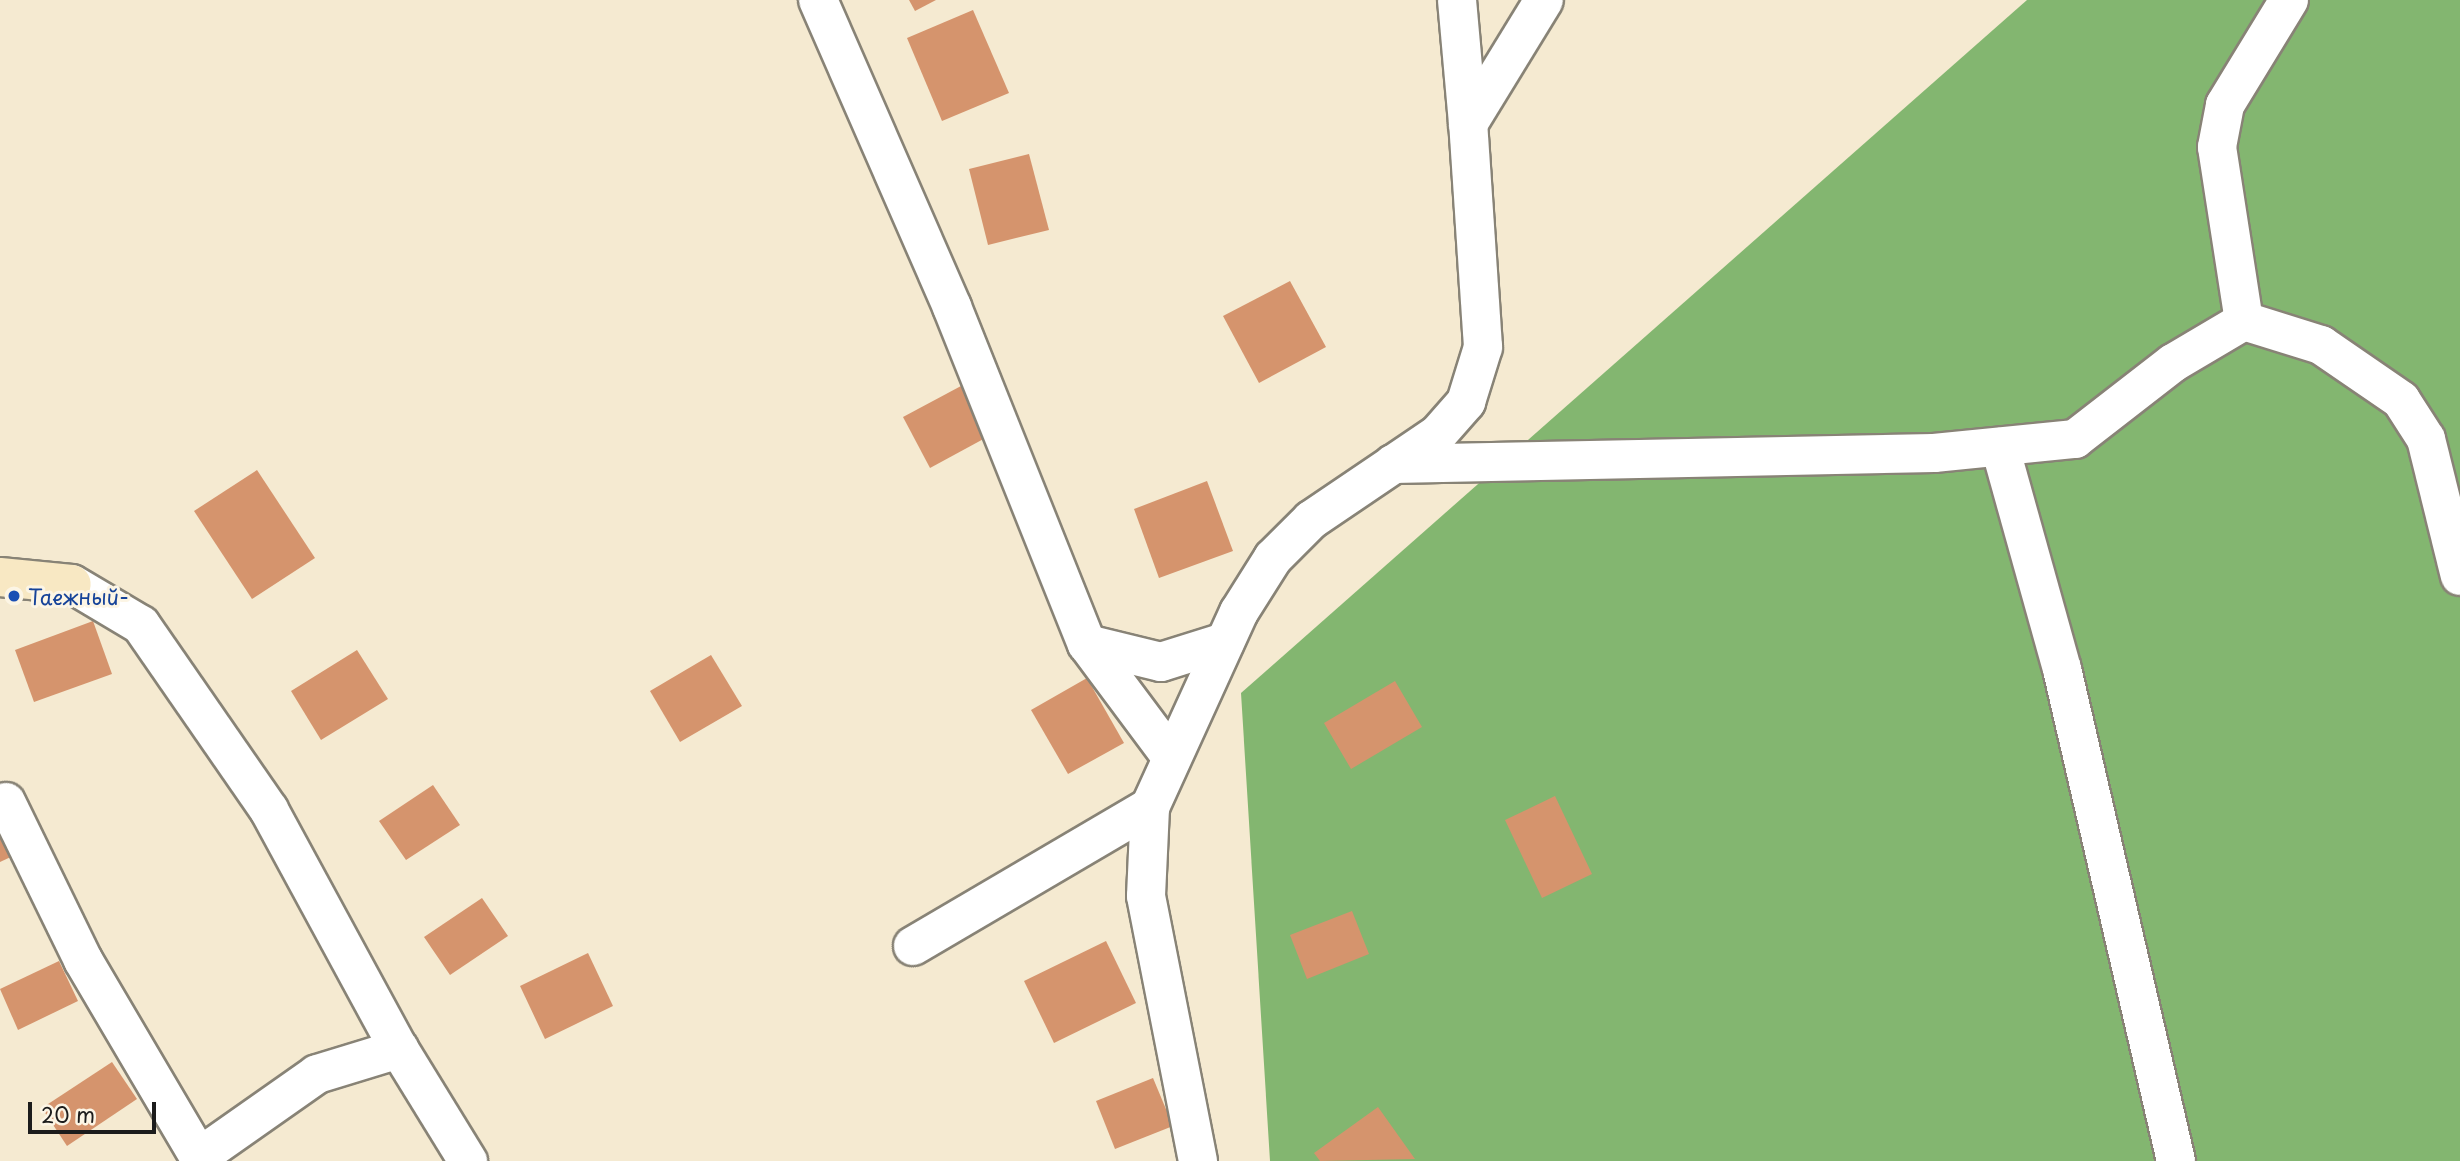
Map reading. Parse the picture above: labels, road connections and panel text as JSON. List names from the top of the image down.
{
  "places": ["Таежный-"],
  "scale_bar": "20 m"
}
